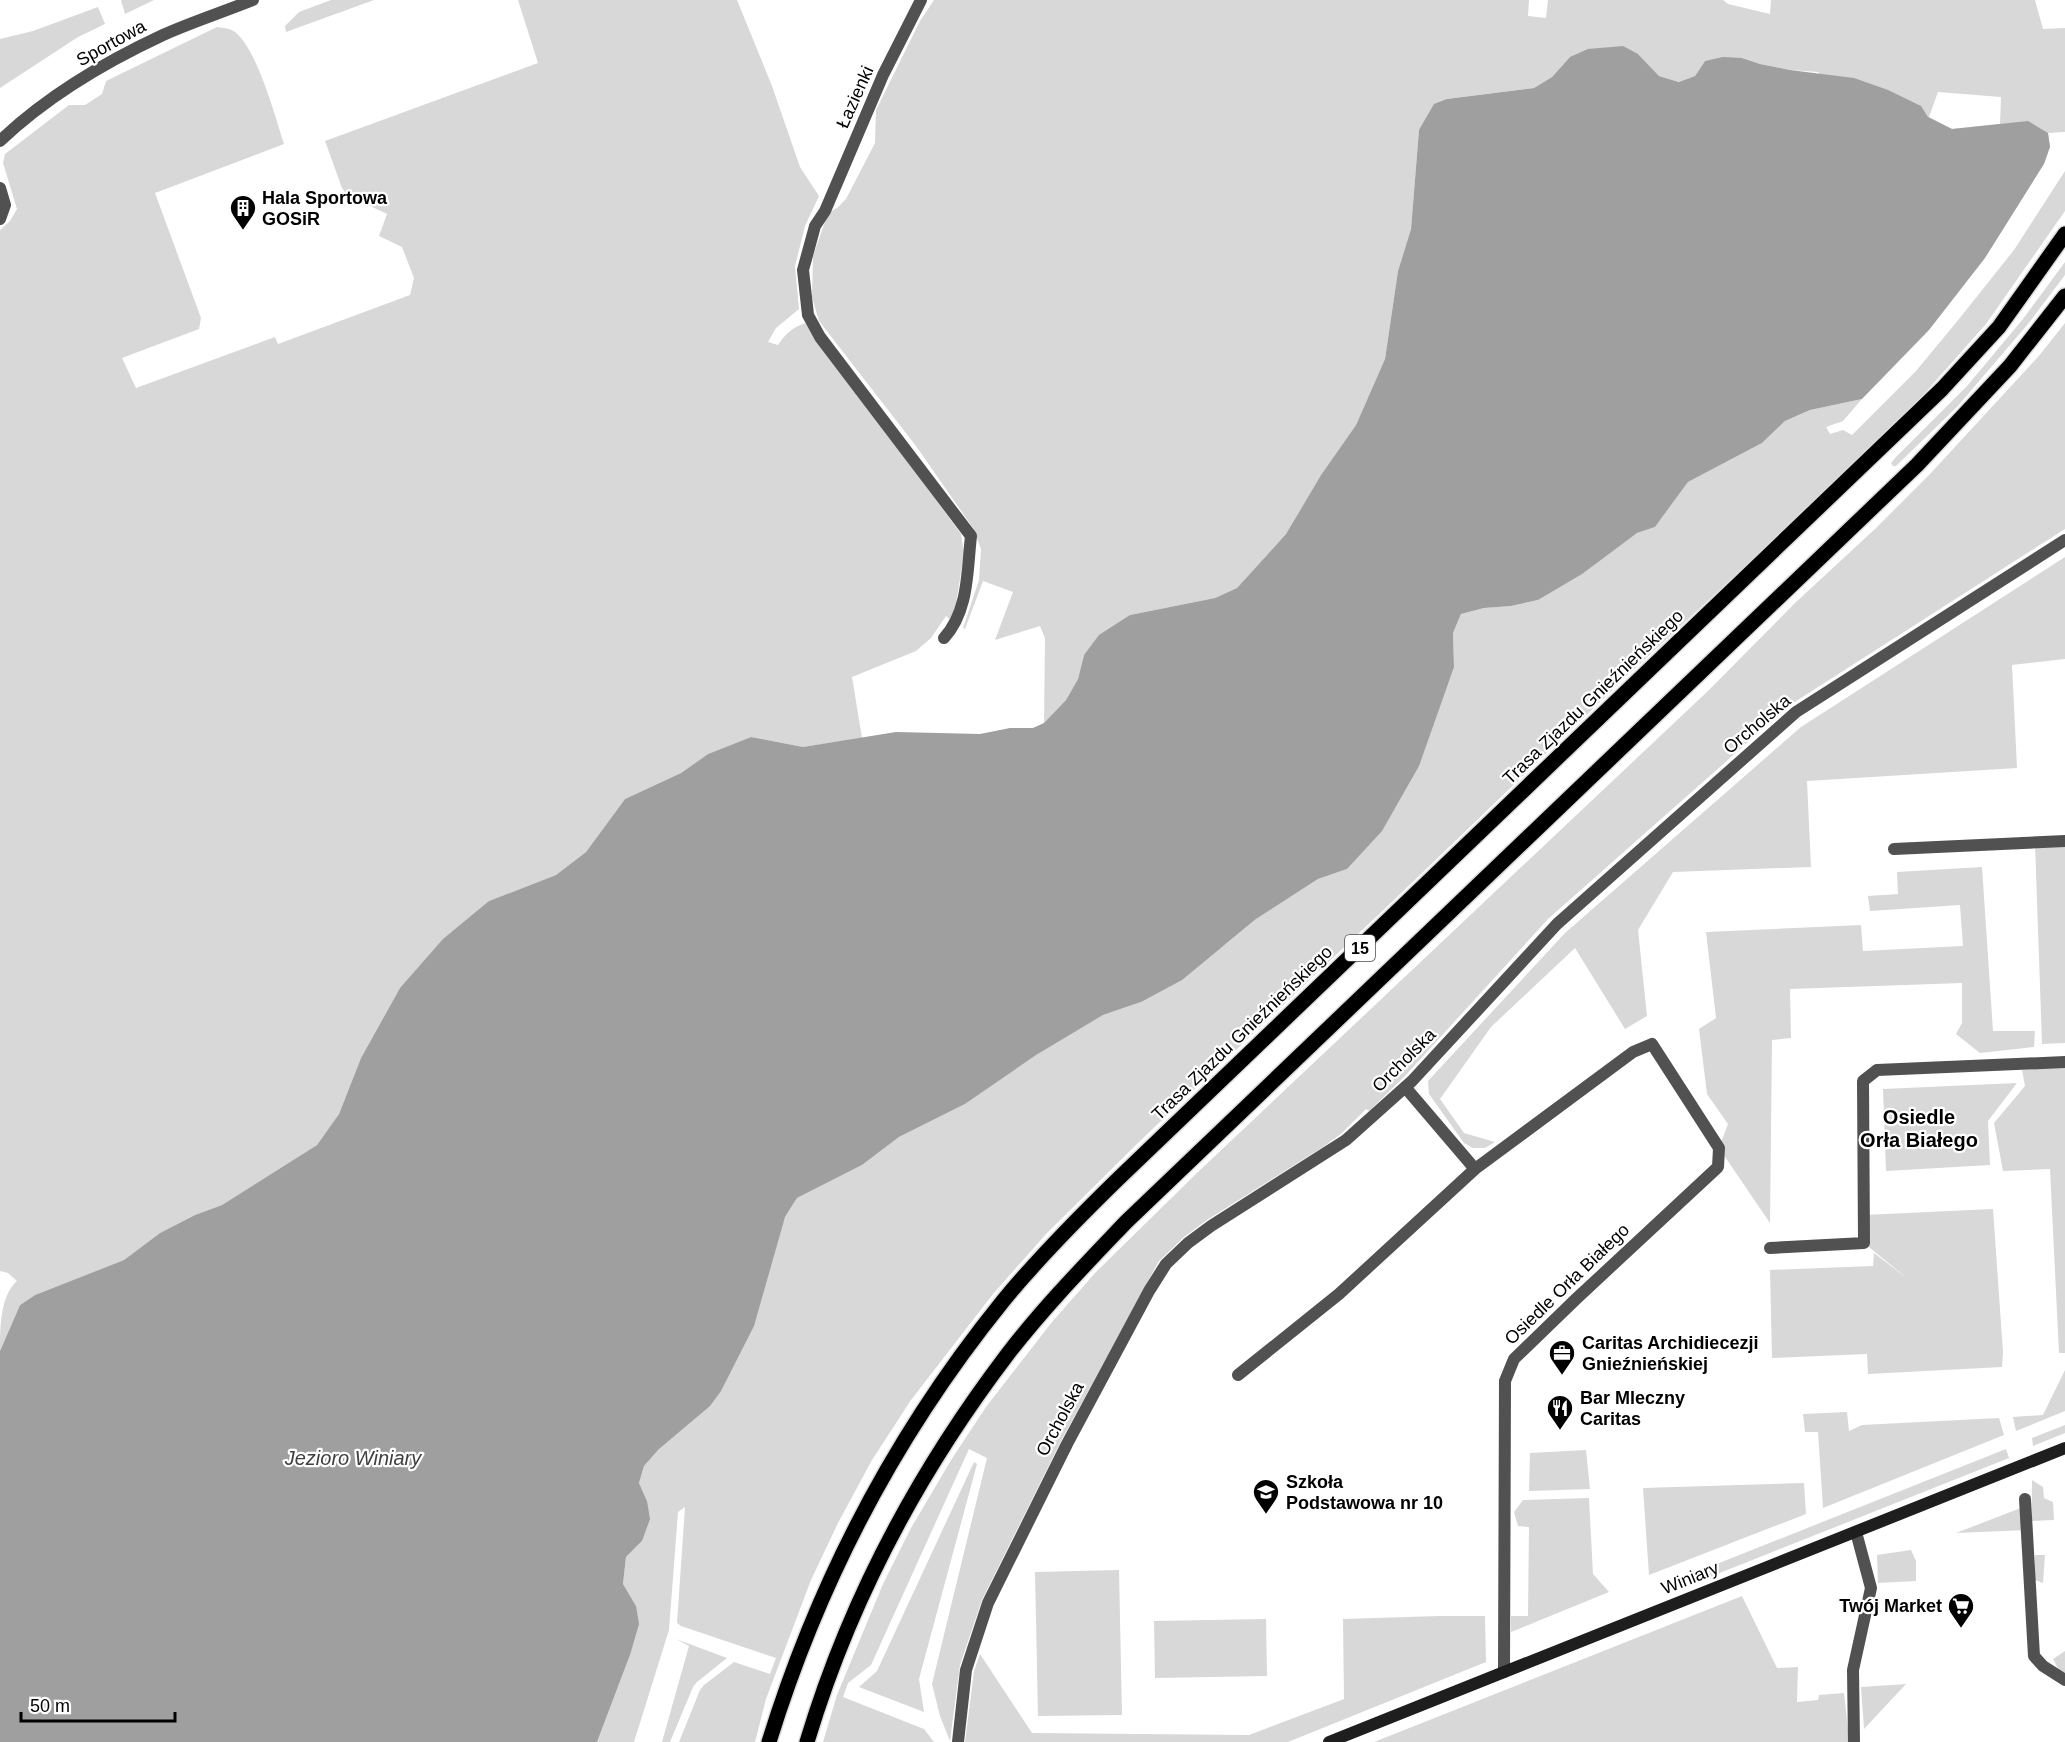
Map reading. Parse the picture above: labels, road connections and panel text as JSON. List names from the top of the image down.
{
  "streets": {
    "main road": ["Trasa Zjazdu Gnieźnieńskiego", "15"],
    "street": [
      "Sportowa",
      "Łazienki",
      "Orcholska",
      "Osiedle Orła Białego",
      "Winiary"
    ]
  },
  "crossings": [
    ["Osiedle Orła Białego", "Winiary"]
  ],
  "districts": ["Osiedle Orła Białego"],
  "water": ["Jezioro Winiary"],
  "places": {
    "building": ["Hala Sportowa GOSiR"],
    "office": ["Caritas Archidiecezji Gnieźnieńskiej"],
    "restaurant": ["Bar Mleczny Caritas"],
    "school or university": ["Szkoła Podstawowa nr 10"],
    "supermarket": ["Twój Market"]
  },
  "scale_bar": "50 m"
}
